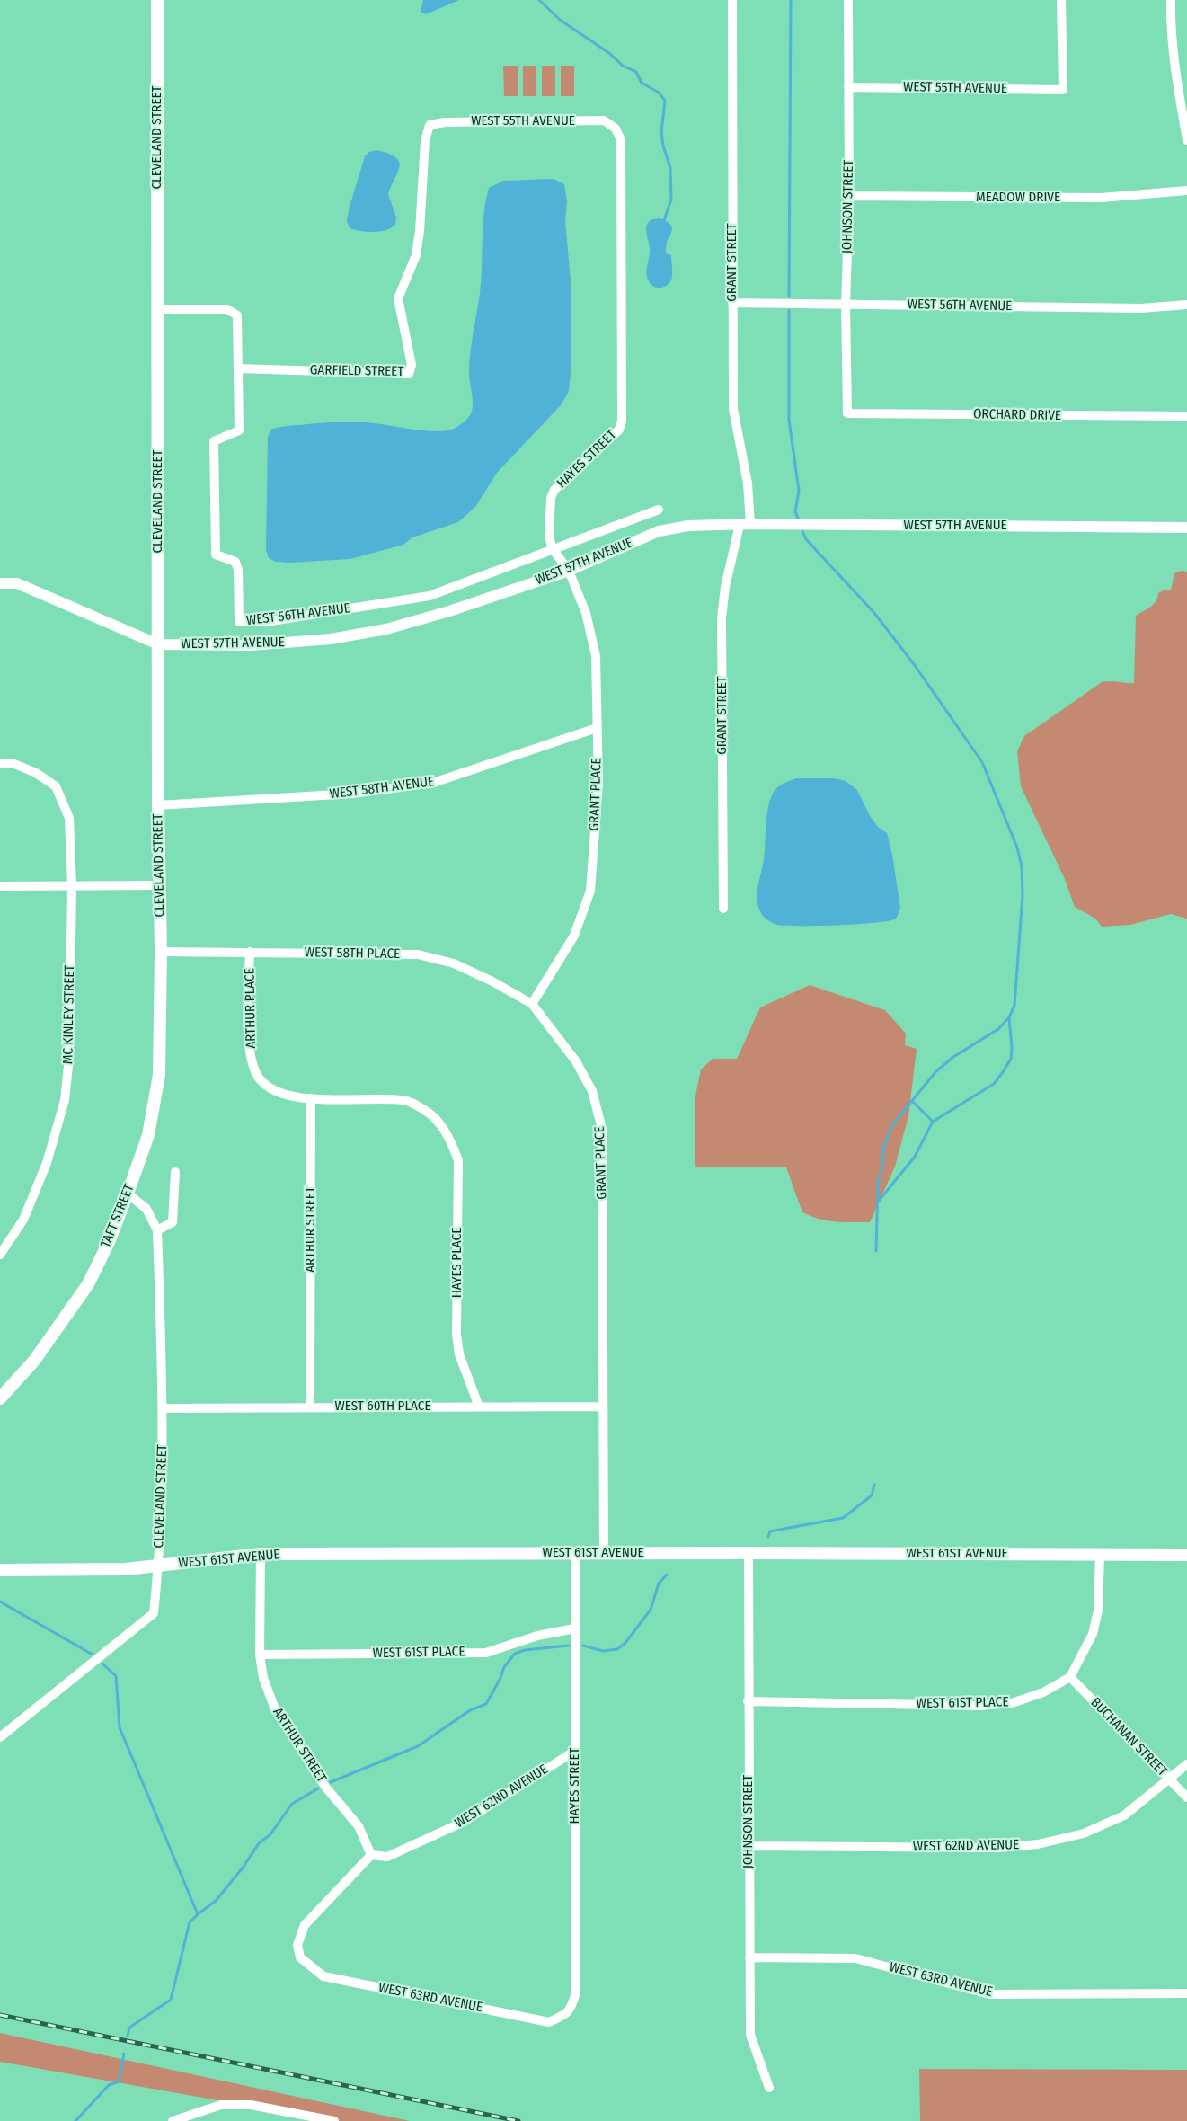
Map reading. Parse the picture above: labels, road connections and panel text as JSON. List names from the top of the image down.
{
  "streets": {
    "main road": ["CLEVELAND STREET", "TAFT STREET", "WEST 61ST AVENUE"],
    "street": [
      "WEST 55TH AVENUE",
      "MEADOW DRIVE",
      "JOHNSON STREET",
      "GRANT STREET",
      "WEST 56TH AVENUE",
      "GARFIELD STREET",
      "ORCHARD DRIVE",
      "HAYES STREET",
      "WEST 57TH AVENUE",
      "WEST 58TH AVENUE",
      "GRANT PLACE",
      "WEST 58TH PLACE",
      "ARTHUR PLACE",
      "MC KINLEY STREET",
      "ARTHUR STREET",
      "HAYES PLACE",
      "WEST 60TH PLACE",
      "WEST 61ST PLACE",
      "BUCHANAN STREET",
      "WEST 62ND AVENUE",
      "WEST 63RD AVENUE"
    ]
  },
  "crossings": [
    ["WEST 55TH AVENUE", "JOHNSON STREET"],
    ["WEST 55TH AVENUE", "GARFIELD STREET"],
    ["WEST 55TH AVENUE", "HAYES STREET"],
    ["CLEVELAND STREET", "WEST 57TH AVENUE"],
    ["CLEVELAND STREET", "WEST 58TH AVENUE"],
    ["CLEVELAND STREET", "WEST 58TH PLACE"],
    ["CLEVELAND STREET", "TAFT STREET"],
    ["CLEVELAND STREET", "WEST 60TH PLACE"],
    ["CLEVELAND STREET", "WEST 61ST AVENUE"],
    ["MEADOW DRIVE", "JOHNSON STREET"],
    ["JOHNSON STREET", "WEST 56TH AVENUE"],
    ["JOHNSON STREET", "ORCHARD DRIVE"],
    ["JOHNSON STREET", "WEST 61ST AVENUE"],
    ["JOHNSON STREET", "WEST 61ST PLACE"],
    ["JOHNSON STREET", "WEST 62ND AVENUE"],
    ["JOHNSON STREET", "WEST 63RD AVENUE"],
    ["GRANT STREET", "WEST 56TH AVENUE"],
    ["GRANT STREET", "WEST 57TH AVENUE"],
    ["WEST 56TH AVENUE", "GARFIELD STREET"],
    ["WEST 56TH AVENUE", "HAYES STREET"],
    ["HAYES STREET", "WEST 57TH AVENUE"],
    ["HAYES STREET", "WEST 58TH AVENUE"],
    ["HAYES STREET", "GRANT PLACE"],
    ["HAYES STREET", "WEST 61ST AVENUE"],
    ["HAYES STREET", "WEST 61ST PLACE"],
    ["HAYES STREET", "WEST 62ND AVENUE"],
    ["HAYES STREET", "WEST 63RD AVENUE"],
    ["WEST 58TH AVENUE", "GRANT PLACE"],
    ["GRANT PLACE", "WEST 58TH PLACE"],
    ["GRANT PLACE", "WEST 60TH PLACE"],
    ["GRANT PLACE", "WEST 61ST AVENUE"],
    ["WEST 58TH PLACE", "ARTHUR PLACE"],
    ["ARTHUR PLACE", "ARTHUR STREET"],
    ["ARTHUR PLACE", "HAYES PLACE"],
    ["ARTHUR STREET", "HAYES PLACE"],
    ["ARTHUR STREET", "WEST 60TH PLACE"],
    ["ARTHUR STREET", "WEST 61ST PLACE"],
    ["ARTHUR STREET", "WEST 62ND AVENUE"],
    ["ARTHUR STREET", "WEST 63RD AVENUE"],
    ["HAYES PLACE", "WEST 60TH PLACE"],
    ["WEST 61ST PLACE", "BUCHANAN STREET"],
    ["BUCHANAN STREET", "WEST 62ND AVENUE"],
    ["WEST 62ND AVENUE", "WEST 63RD AVENUE"]
  ]
}
